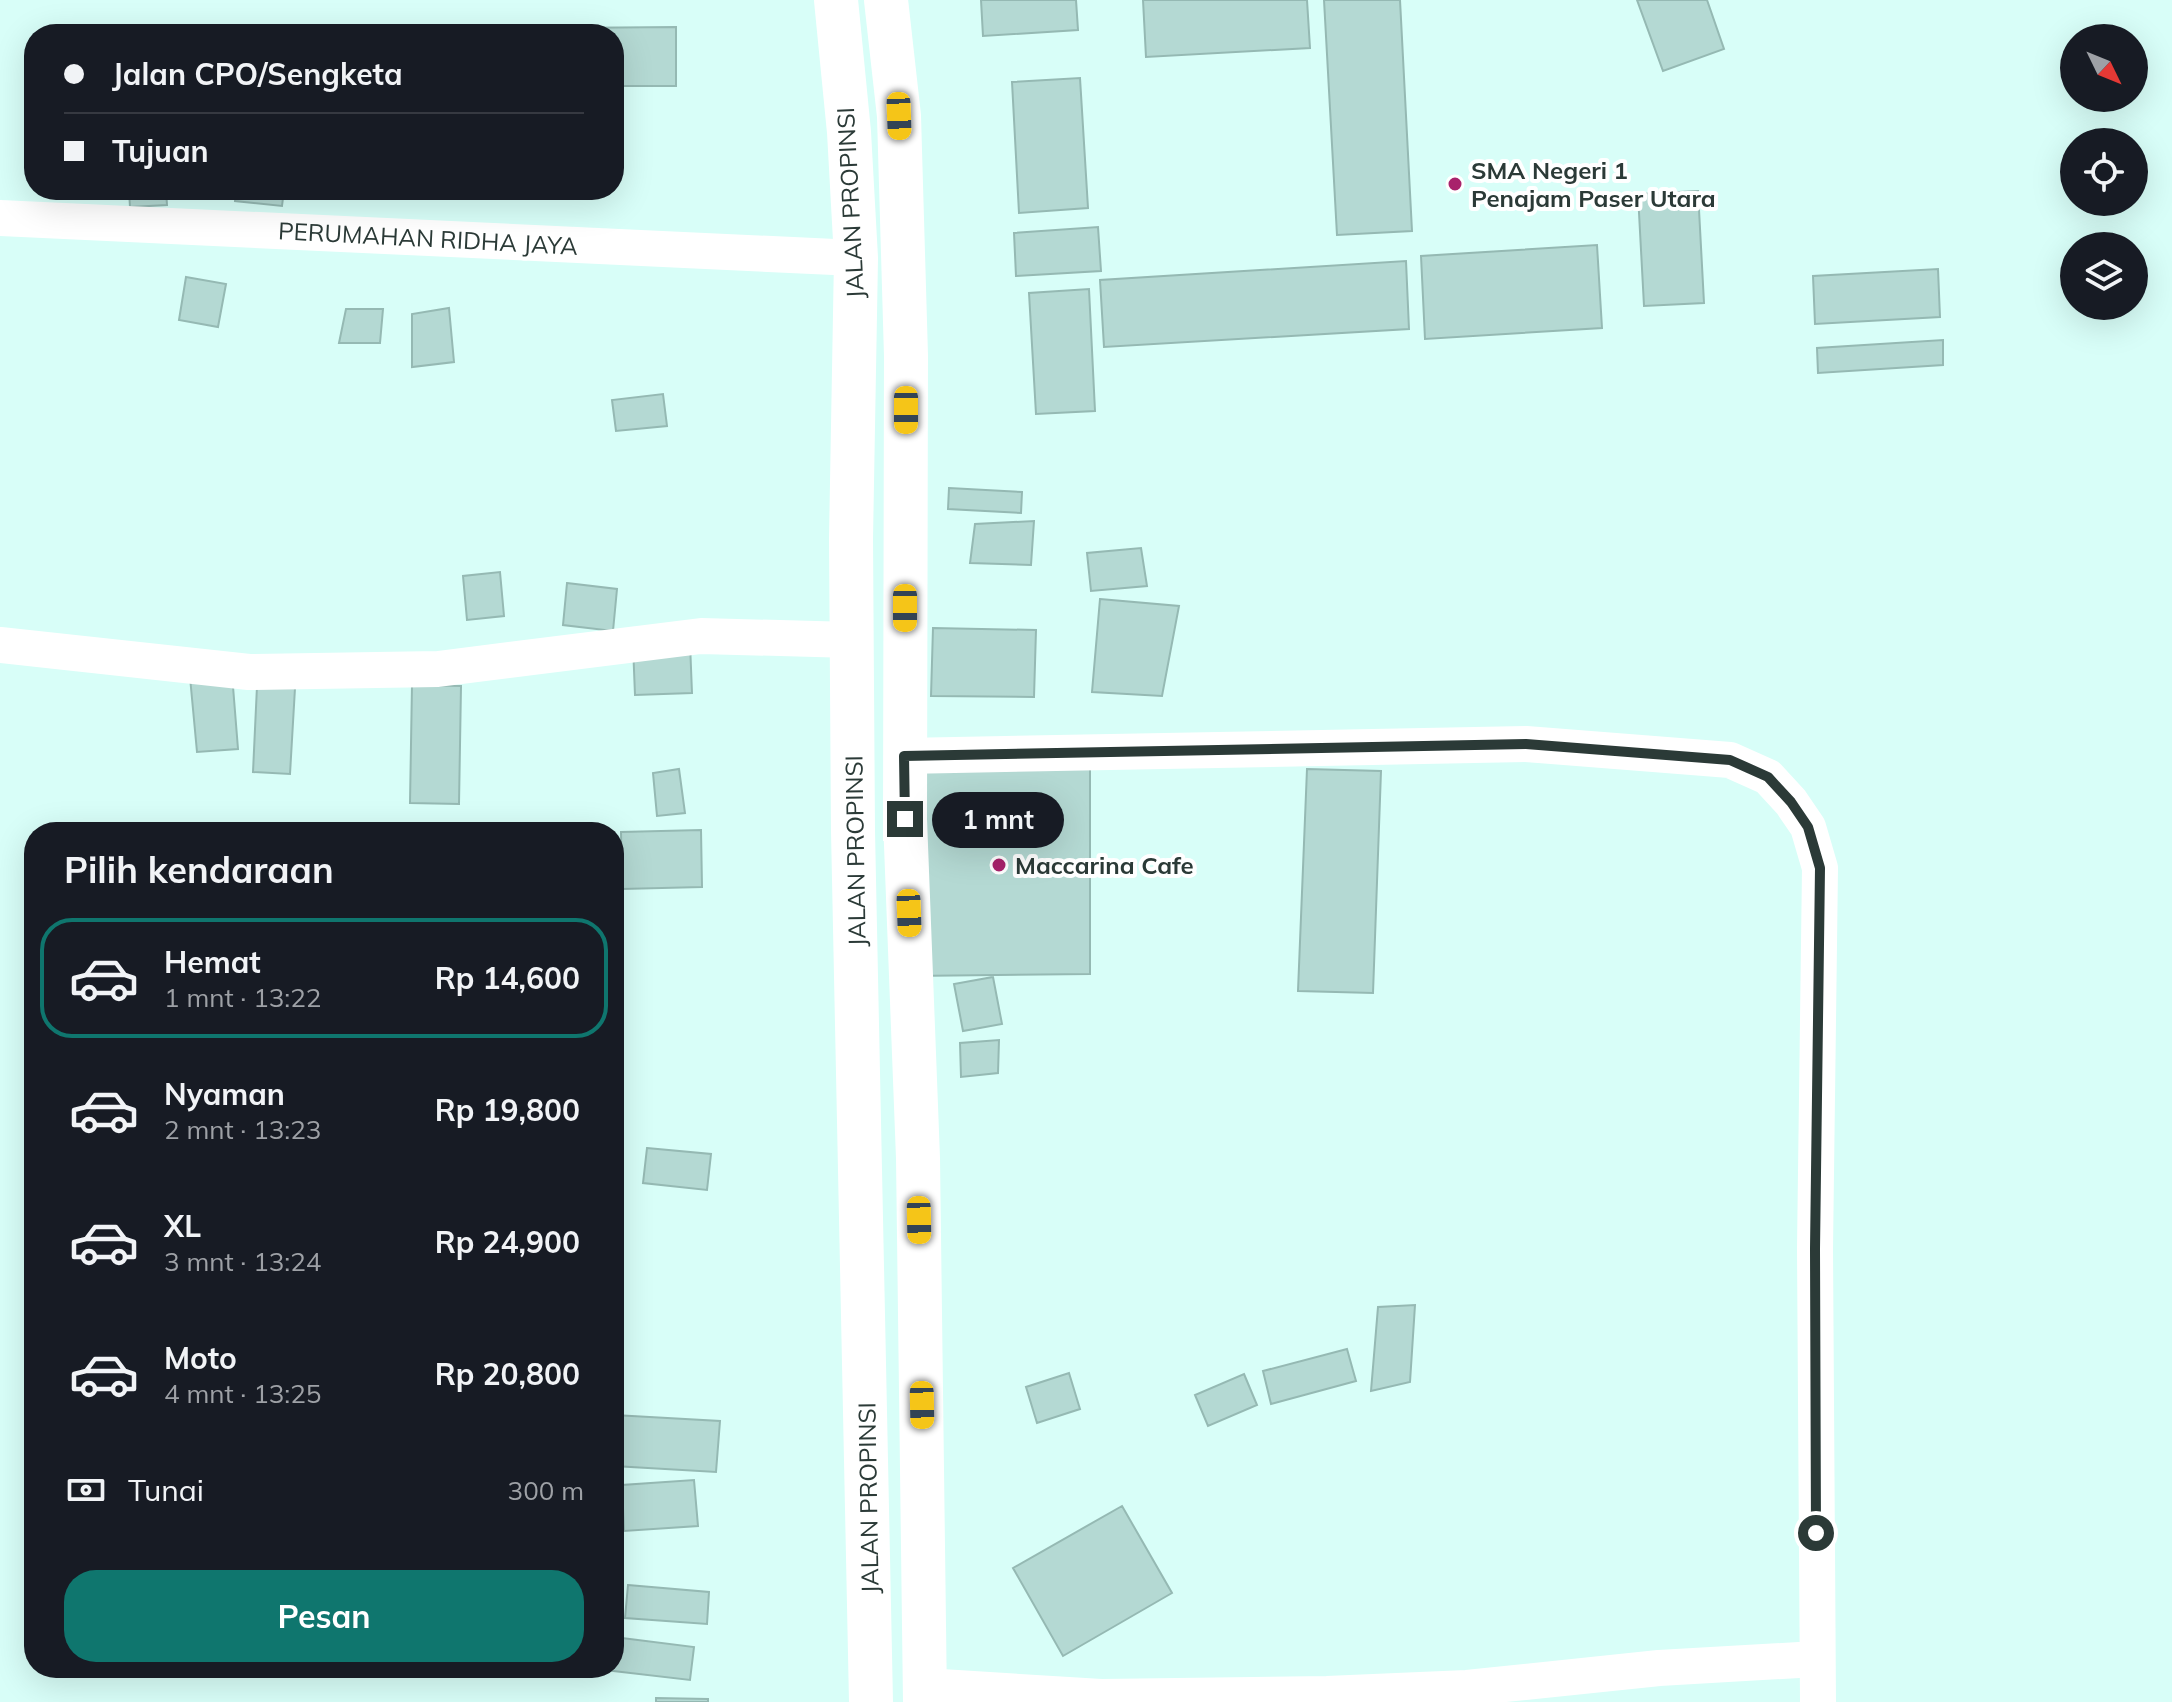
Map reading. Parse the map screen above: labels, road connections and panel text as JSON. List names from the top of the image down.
{
  "streets": {
    "highway": ["JALAN PROPINSI"],
    "street": ["PERUMAHAN RIDHA JAYA"]
  },
  "crossings": [
    ["JALAN PROPINSI", "PERUMAHAN RIDHA JAYA"]
  ],
  "places": ["SMA Negeri 1 Penajam Paser Utara", "Maccarina Cafe"],
  "north": "bottom right",
  "page": {
    "banner": ["Jalan CPO/Sengketa", "Tujuan"],
    "bubble": "1 mnt",
    "heading": "Pilih kendaraan",
    "list": [
      {
        "name": "Hemat",
        "note": "1 mnt · 13:22",
        "value": "Rp 14,600"
      },
      {
        "name": "Nyaman",
        "note": "2 mnt · 13:23",
        "value": "Rp 19,800"
      },
      {
        "name": "XL",
        "note": "3 mnt · 13:24",
        "value": "Rp 24,900"
      },
      {
        "name": "Moto",
        "note": "4 mnt · 13:25",
        "value": "Rp 20,800"
      }
    ],
    "pay": ["Tunai", "300 m"],
    "buttons": "Pesan"
  }
}
